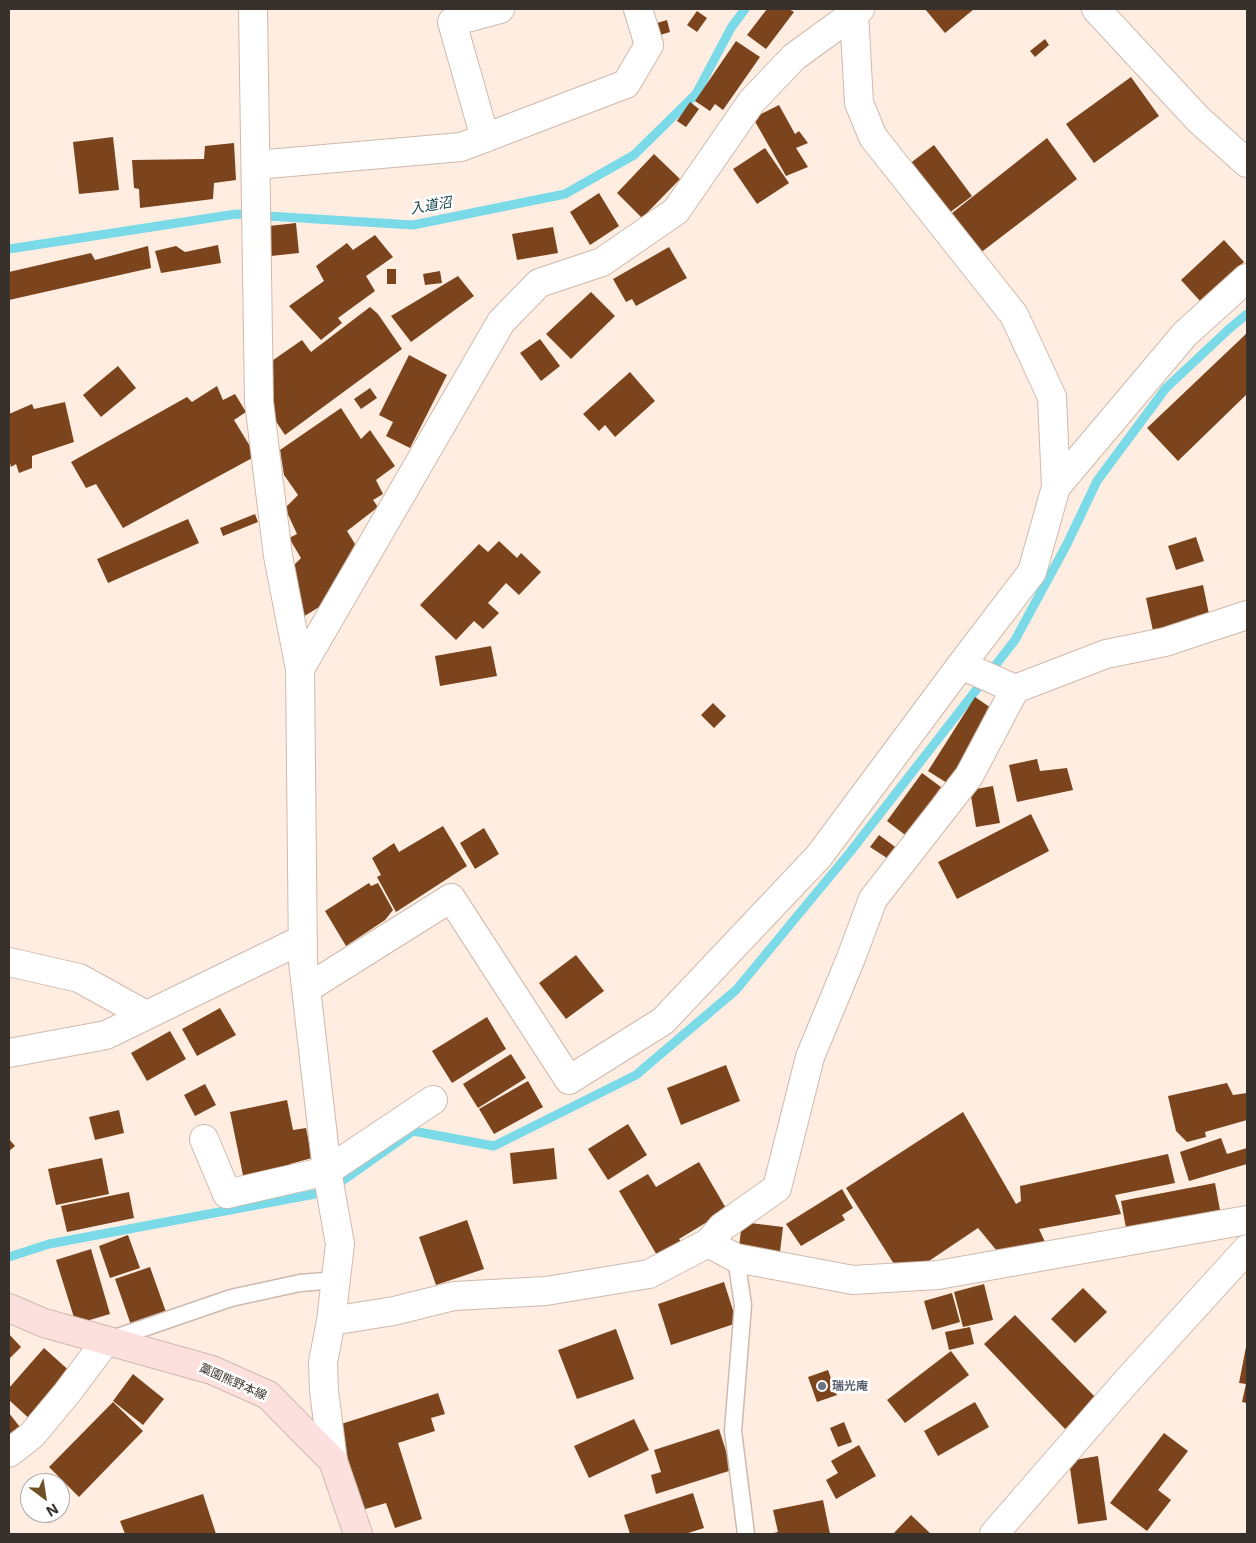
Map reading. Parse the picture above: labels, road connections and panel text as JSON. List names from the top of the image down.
{
  "streets": {
    "main road": ["藁園熊野本線"]
  },
  "water": ["入道沼"],
  "places": ["瑞光庵"],
  "north": "bottom right"
}
